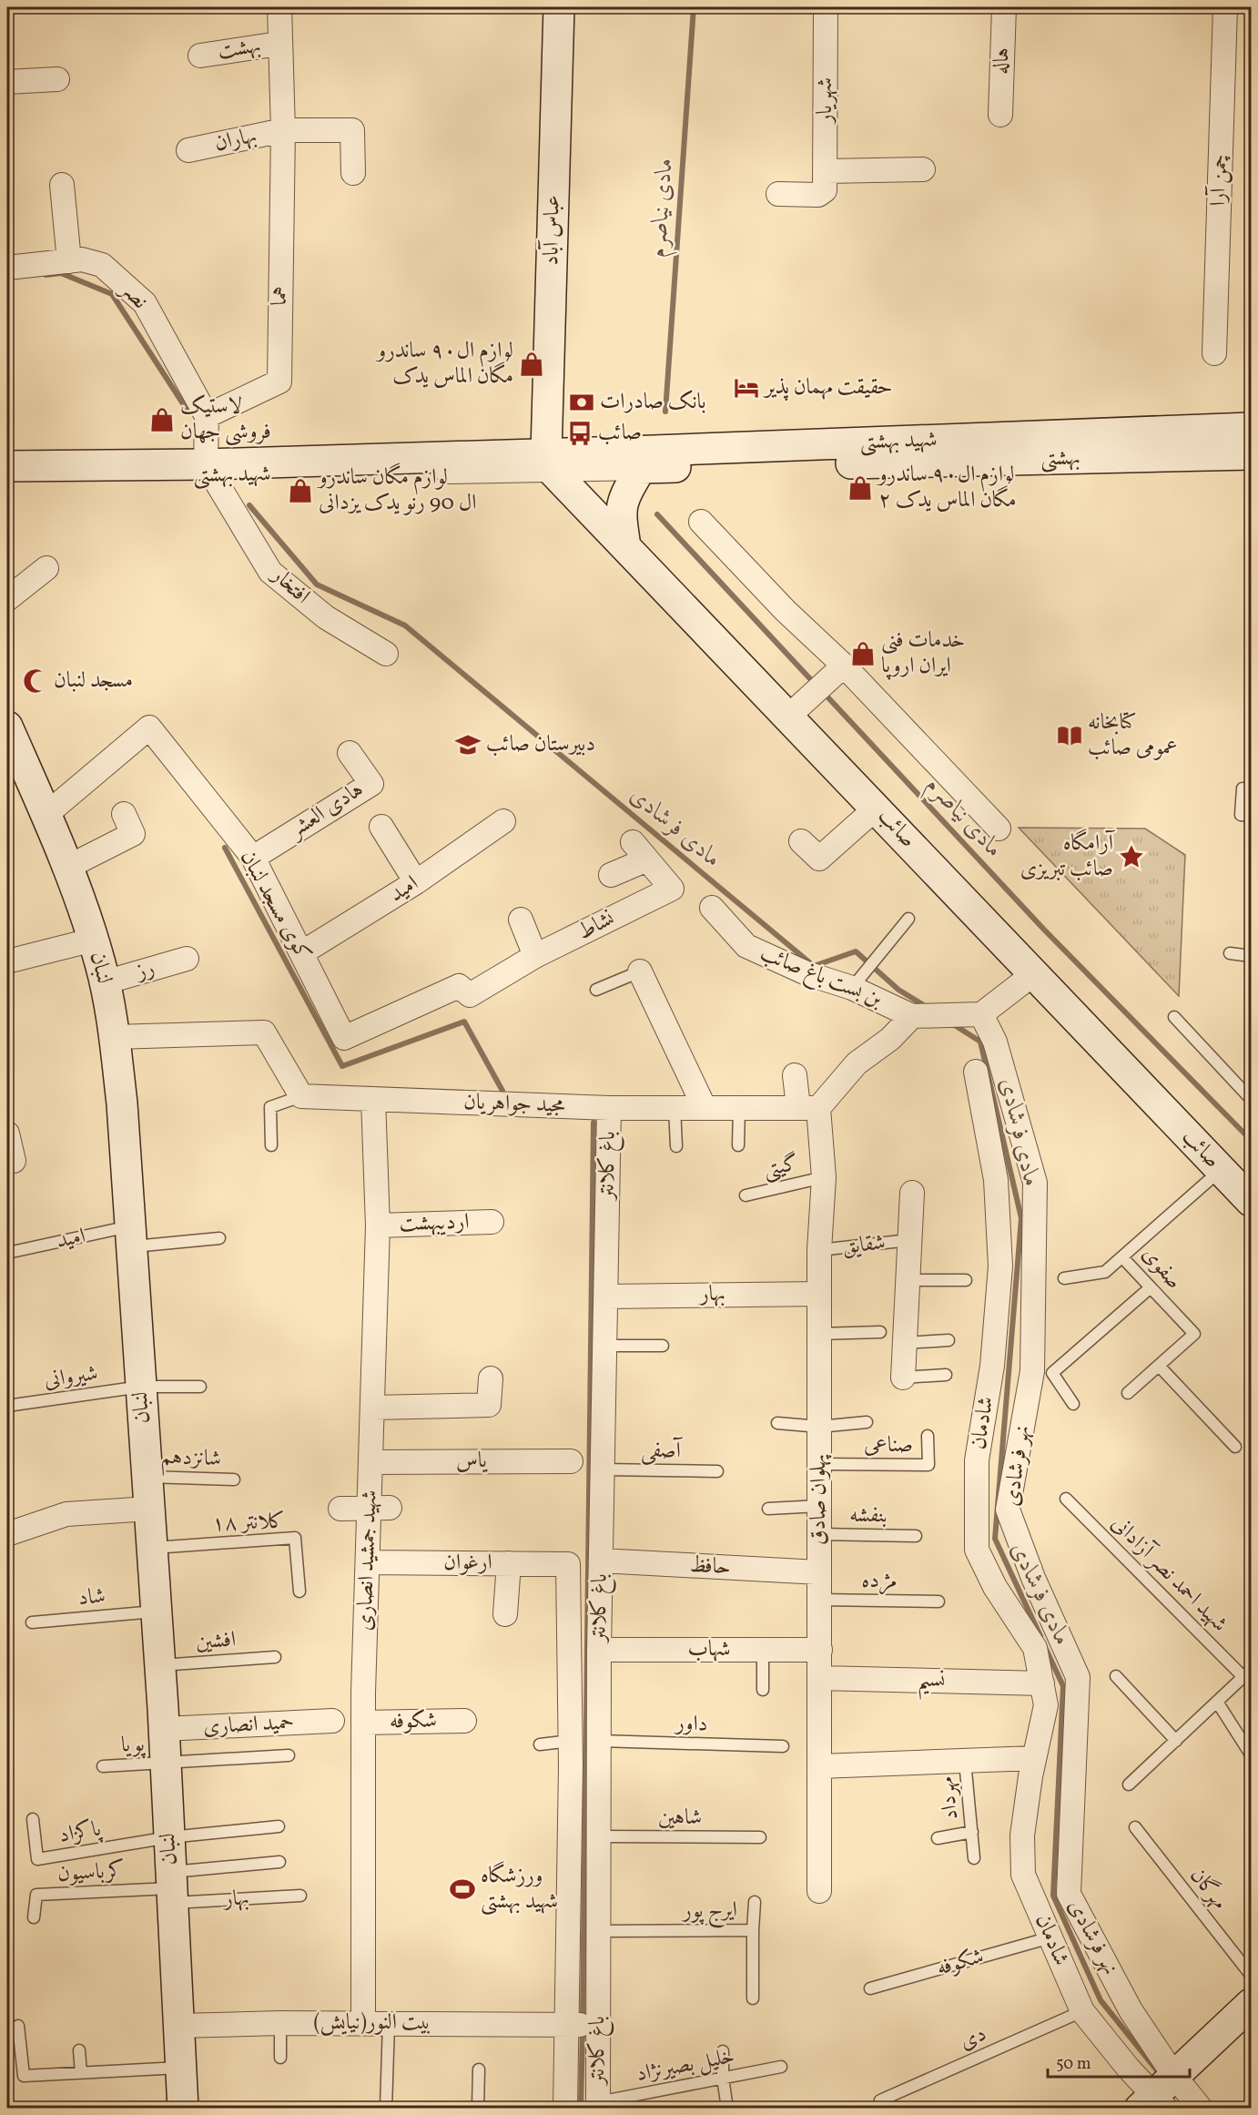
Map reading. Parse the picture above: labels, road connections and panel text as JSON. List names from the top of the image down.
{
  "streets": {
    "main road": [
      "عباس آباد",
      "شهید بهشتی",
      "بهشتی",
      "صائب",
      "لنبان"
    ],
    "street": [
      "بهشت",
      "هاله",
      "شهریار",
      "بهاران",
      "چمن آرا",
      "نصر",
      "هما",
      "افتخار",
      "هادی العشر",
      "امید",
      "کوی مسجد لنبان",
      "نشاط",
      "رز",
      "بن بست باغ صائب",
      "مجید جواهریان",
      "باغ کلانتر",
      "اردیبهشت",
      "شقایق",
      "بهار",
      "شادمان",
      "یاس",
      "نهر فرشادی",
      "پهلوان صادق",
      "شهید جمشید انصاری",
      "ارغوان",
      "حافظ",
      "شهاب",
      "نسیم",
      "شکوفه",
      "حمید انصاری",
      "بیت النور(نیایش)"
    ],
    "lane": [
      "گیتی",
      "صفوی",
      "شیروانی",
      "صناعی",
      "آصفی",
      "شانزدهم",
      "بنفشه",
      "کلانتر ۱۸",
      "شهید احمد نصر آزادانی",
      "مژده",
      "شاد",
      "افشین",
      "داور",
      "پویا",
      "مهرداد",
      "شاهین",
      "پاکزاد",
      "کرباسیون",
      "مهرگان",
      "ایرج پور",
      "دی",
      "خلیل بصیرنژاد"
    ]
  },
  "crossings": [
    ["بهاران", "هما"],
    ["عباس آباد", "شهید بهشتی"],
    ["عباس آباد", "صائب"],
    ["نصر", "هما"],
    ["شهید بهشتی", "افتخار"],
    ["شهید بهشتی", "صائب"],
    ["هادی العشر", "کوی مسجد لنبان"],
    ["صائب", "صفوی"],
    ["امید", "کوی مسجد لنبان"],
    ["امید", "لنبان"],
    ["کوی مسجد لنبان", "نشاط"],
    ["کوی مسجد لنبان", "لنبان"],
    ["لنبان", "رز"],
    ["لنبان", "بهار"],
    ["لنبان", "شیروانی"],
    ["لنبان", "شانزدهم"],
    ["لنبان", "کلانتر ۱۸"],
    ["لنبان", "شاد"],
    ["لنبان", "افشین"],
    ["لنبان", "حمید انصاری"],
    ["لنبان", "پویا"],
    ["لنبان", "پاکزاد"],
    ["لنبان", "کرباسیون"],
    ["لنبان", "بیت النور(نیایش)"],
    ["مجید جواهریان", "باغ کلانتر"],
    ["مجید جواهریان", "پهلوان صادق"],
    ["مجید جواهریان", "شهید جمشید انصاری"],
    ["باغ کلانتر", "بهار"],
    ["باغ کلانتر", "آصفی"],
    ["باغ کلانتر", "ارغوان"],
    ["باغ کلانتر", "حافظ"],
    ["باغ کلانتر", "شهاب"],
    ["باغ کلانتر", "داور"],
    ["باغ کلانتر", "شاهین"],
    ["باغ کلانتر", "ایرج پور"],
    ["باغ کلانتر", "بیت النور(نیایش)"],
    ["باغ کلانتر", "خلیل بصیرنژاد"],
    ["گیتی", "پهلوان صادق"],
    ["اردیبهشت", "شهید جمشید انصاری"],
    ["شقایق", "پهلوان صادق"],
    ["بهار", "پهلوان صادق"],
    ["بهار", "کرباسیون"],
    ["شادمان", "نهر فرشادی"],
    ["شادمان", "نسیم"],
    ["شادمان", "شکوفه"],
    ["شادمان", "دی"],
    ["صناعی", "پهلوان صادق"],
    ["یاس", "شهید جمشید انصاری"],
    ["پهلوان صادق", "بنفشه"],
    ["پهلوان صادق", "حافظ"],
    ["پهلوان صادق", "مژده"],
    ["پهلوان صادق", "شهاب"],
    ["پهلوان صادق", "نسیم"],
    ["شهید جمشید انصاری", "ارغوان"],
    ["شهید جمشید انصاری", "شکوفه"],
    ["شهید جمشید انصاری", "بیت النور(نیایش)"]
  ],
  "water": ["مادی نیاصرم", "مادی فرشادی"],
  "places": {
    "shop": [
      "لوازم ال۹۰ ساندرو مگان الماس یدک",
      "لاستیک فروشی جهان",
      "لوازم ال۹۰ ساندرو مگان الماس یدک ۲",
      "لوازم مگان ساندرو ال 90 رنو یدک یزدانی",
      "خدمات فنی ایران اروپا"
    ],
    "hotel": ["حقیقت مهمان پذیر"],
    "bank": ["بانک صادرات"],
    "bus stop": ["صائب"],
    "mosque": ["مسجد لنبان"],
    "library": ["کتابخانه عمومی صائب"],
    "school or university": ["دبیرستان صائب"],
    "place": ["آرامگاه صائب تبریزی"],
    "sports": ["ورزشگاه شهید بهشتی"]
  },
  "scale_bar": "50 m"
}
